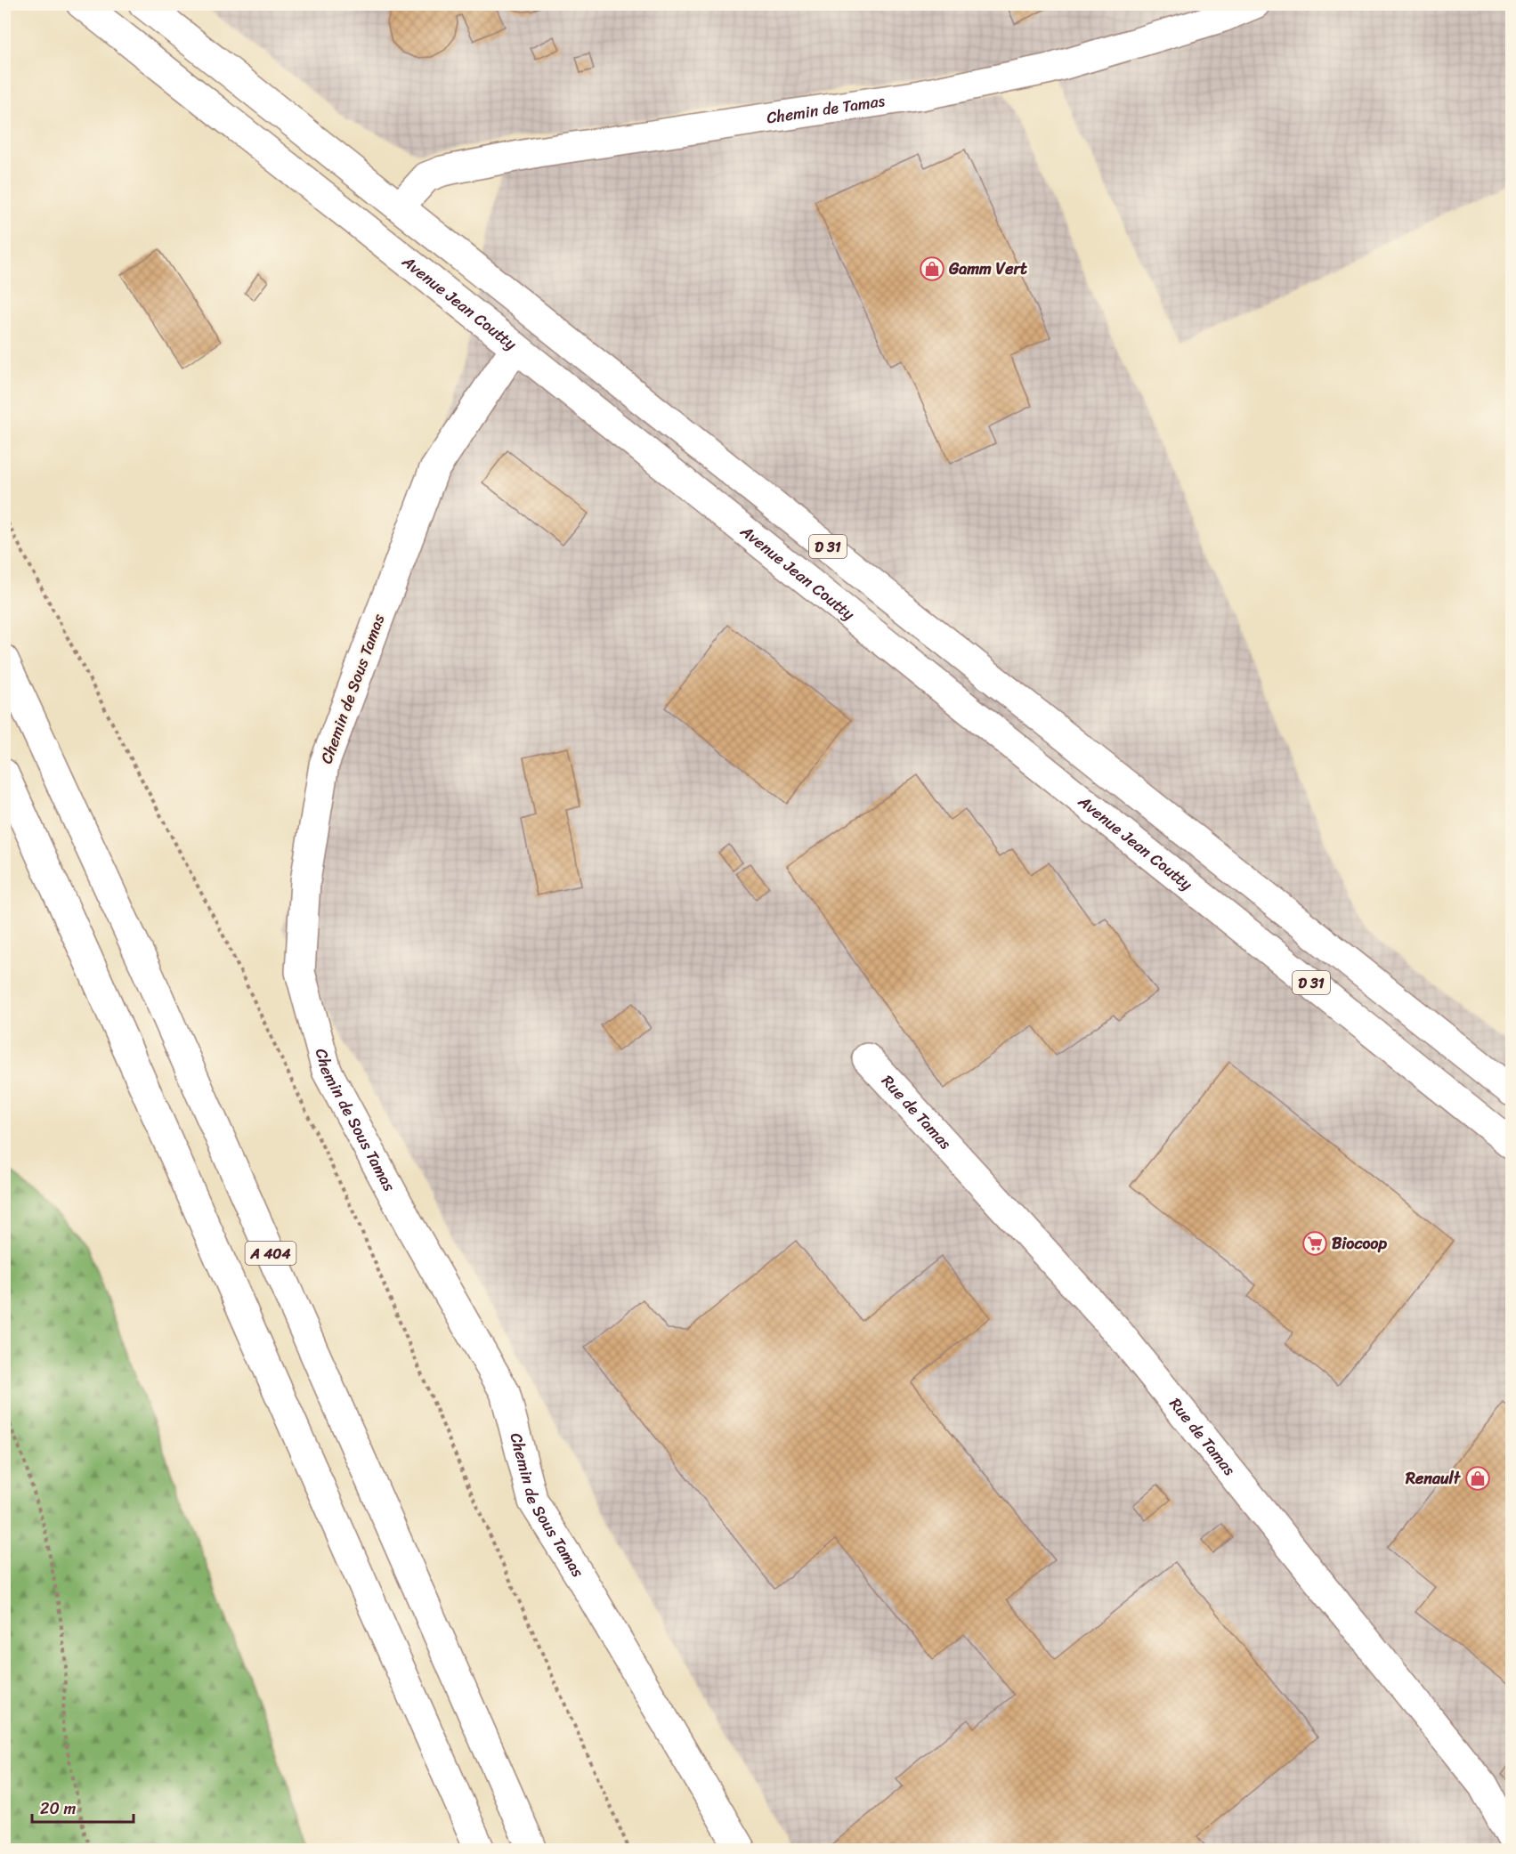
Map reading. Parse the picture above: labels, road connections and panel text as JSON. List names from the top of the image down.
{
  "streets": {
    "main road": [
      "Chemin de Tamas",
      "Avenue Jean Coutty",
      "D 31",
      "Chemin de Sous Tamas",
      "Rue de Tamas",
      "A 404"
    ]
  },
  "crossings": [
    ["Chemin de Tamas", "D 31"],
    ["Avenue Jean Coutty", "Chemin de Sous Tamas"]
  ],
  "places": {
    "shop": ["Gamm Vert", "Renault"],
    "supermarket": ["Biocoop"]
  },
  "scale_bar": "20 m"
}
